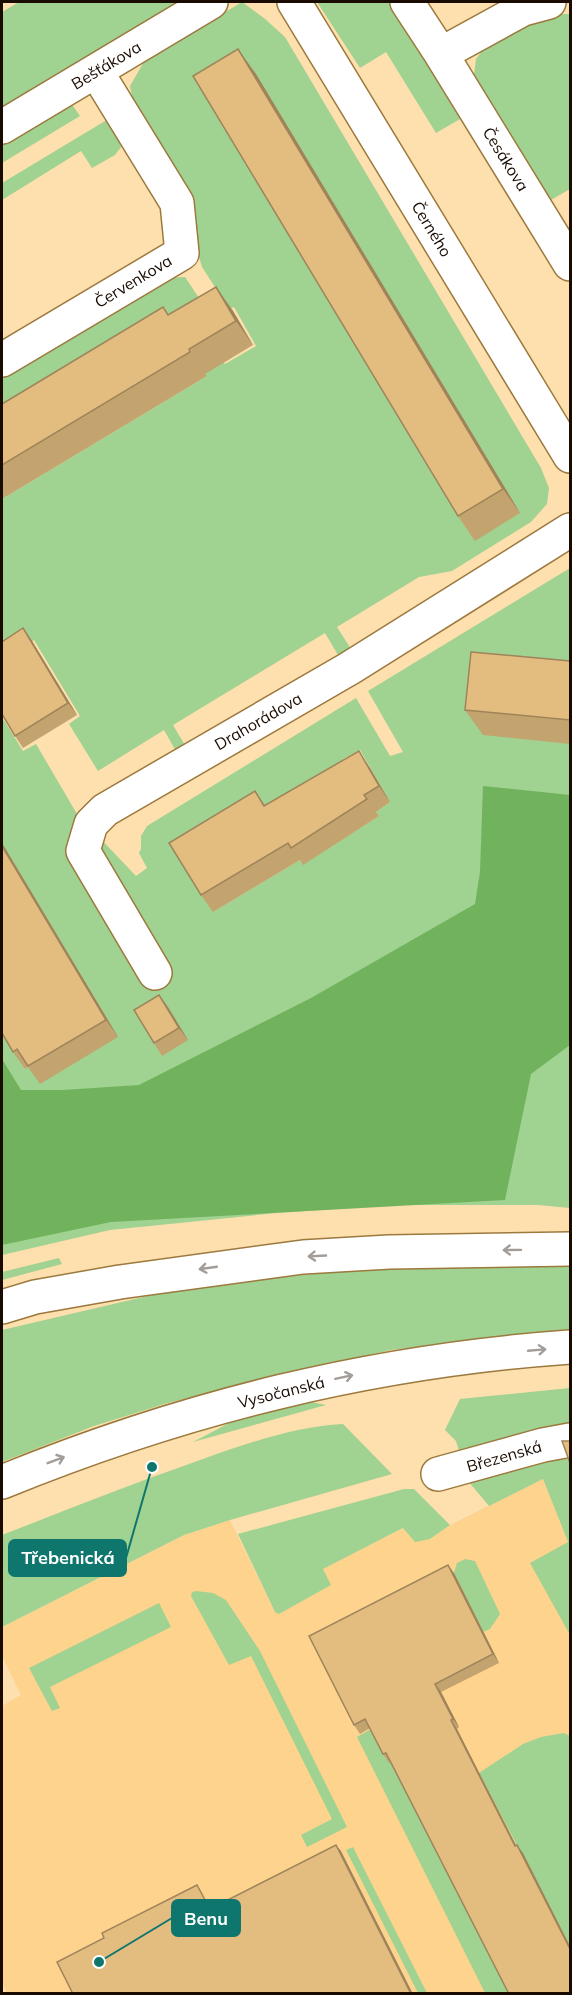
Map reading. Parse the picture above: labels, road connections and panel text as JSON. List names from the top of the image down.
{
  "streets": {
    "street": [
      "Bešťákova",
      "Česákova",
      "Černého",
      "Červenkova",
      "Drahorádova",
      "Vysočanská",
      "Březenská"
    ]
  },
  "crossings": [
    ["Bešťákova", "Červenkova"]
  ],
  "places": ["Třebenická", "Benu"]
}
